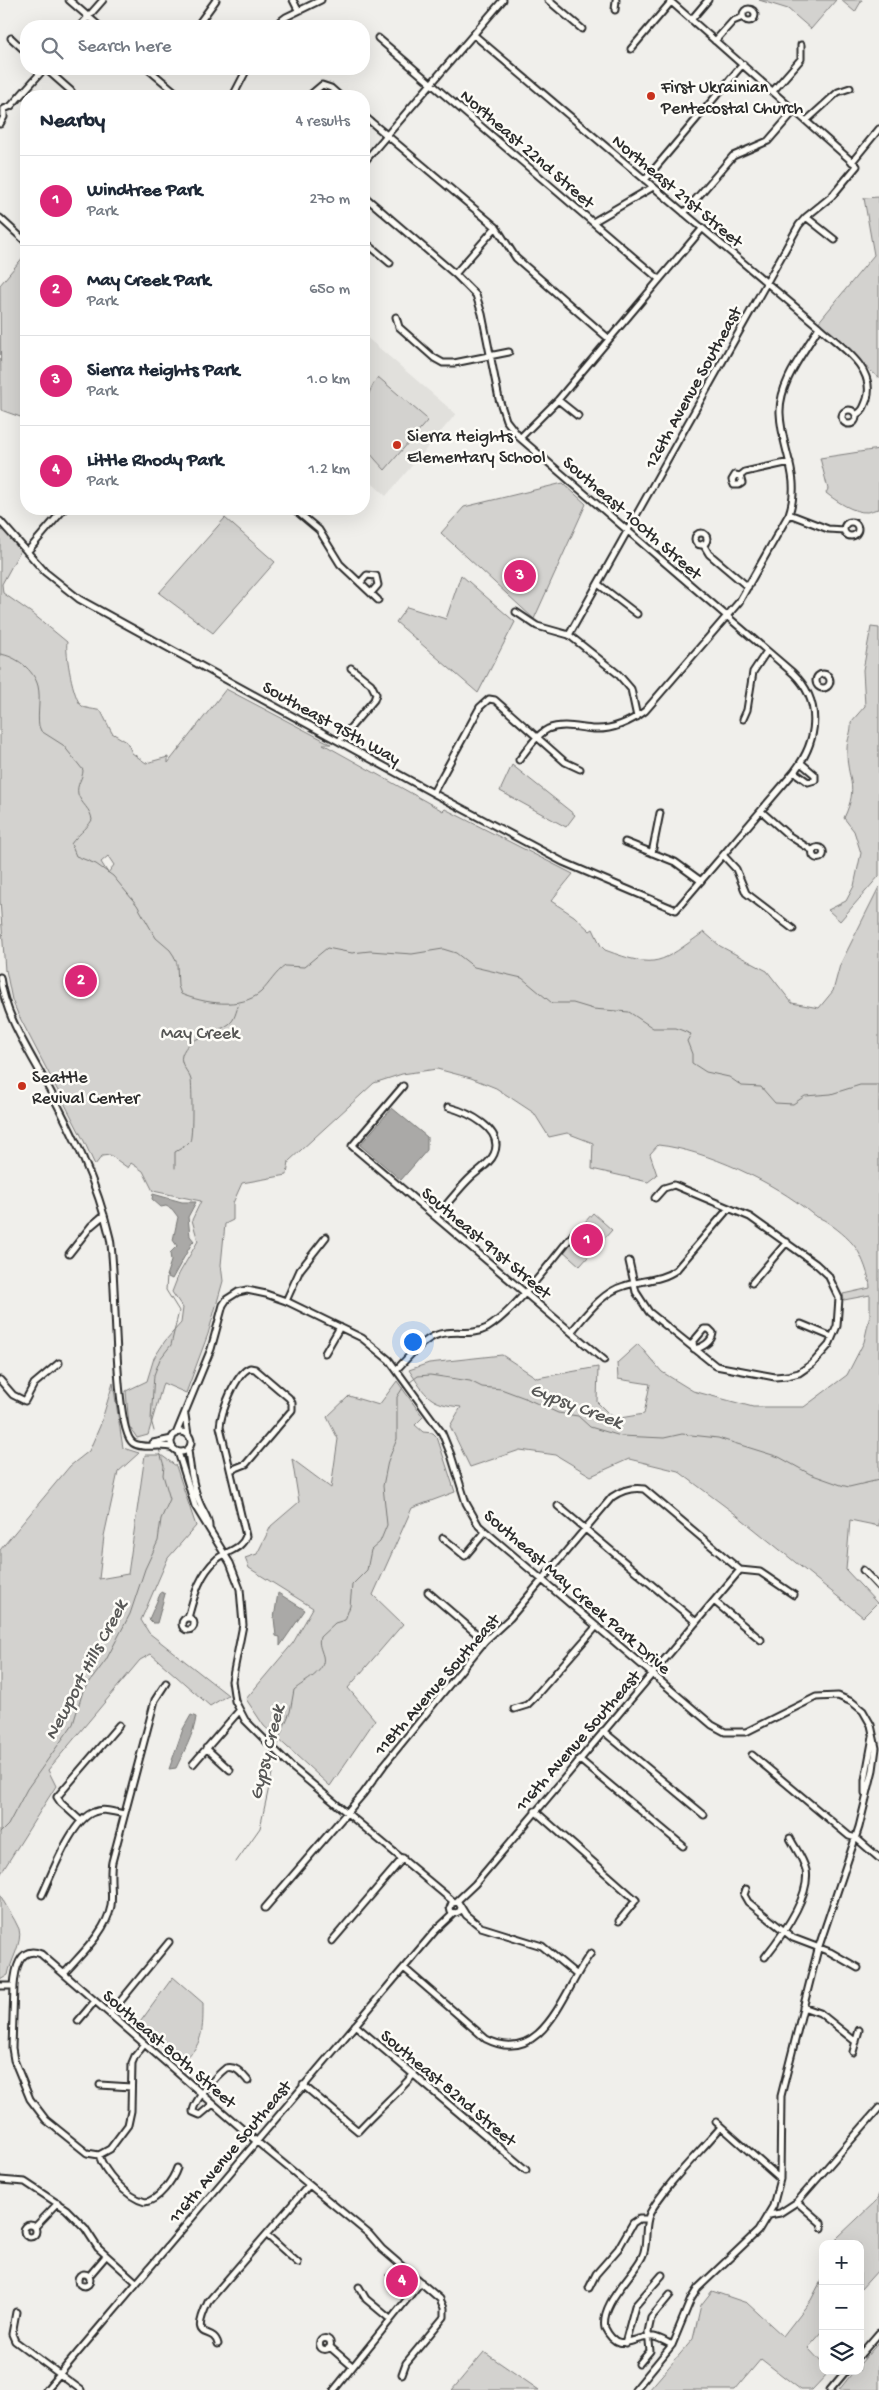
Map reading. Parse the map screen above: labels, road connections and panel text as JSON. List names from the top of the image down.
{
  "streets": {
    "street": [
      "Northeast 22nd Street",
      "Northeast 21st Street",
      "126th Avenue Southeast",
      "Southeast 100th Street",
      "Southeast 95th Way",
      "Southeast 91st Street",
      "Southeast May Creek Park Drive",
      "118th Avenue Southeast",
      "116th Avenue Southeast",
      "Southeast 80th Street",
      "Southeast 82nd Street"
    ]
  },
  "crossings": [
    ["Northeast 21st Street", "126th Avenue Southeast"],
    ["126th Avenue Southeast", "Southeast 100th Street"],
    ["Southeast May Creek Park Drive", "118th Avenue Southeast"],
    ["Southeast May Creek Park Drive", "116th Avenue Southeast"],
    ["118th Avenue Southeast", "116th Avenue Southeast"],
    ["116th Avenue Southeast", "Southeast 80th Street"],
    ["116th Avenue Southeast", "Southeast 82nd Street"]
  ],
  "water": ["Gypsy Creek", "Newport Hills Creek"],
  "parks": ["May Creek"],
  "places": ["First Ukrainian Pentecostal Church", "Sierra Heights Elementary School", "Seattle Revival Center"],
  "page": {
    "search": "Search here",
    "heading": ["Nearby", "4 results"],
    "list": [
      {
        "mark": "1",
        "name": "Windtree Park",
        "note": "Park",
        "value": "270 m"
      },
      {
        "mark": "2",
        "name": "May Creek Park",
        "note": "Park",
        "value": "650 m"
      },
      {
        "mark": "3",
        "name": "Sierra Heights Park",
        "note": "Park",
        "value": "1.0 km"
      },
      {
        "mark": "4",
        "name": "Little Rhody Park",
        "note": "Park",
        "value": "1.2 km"
      }
    ],
    "pins": [
      "3",
      "2",
      "1",
      "4"
    ],
    "map_buttons": ["+", "−"]
  }
}
